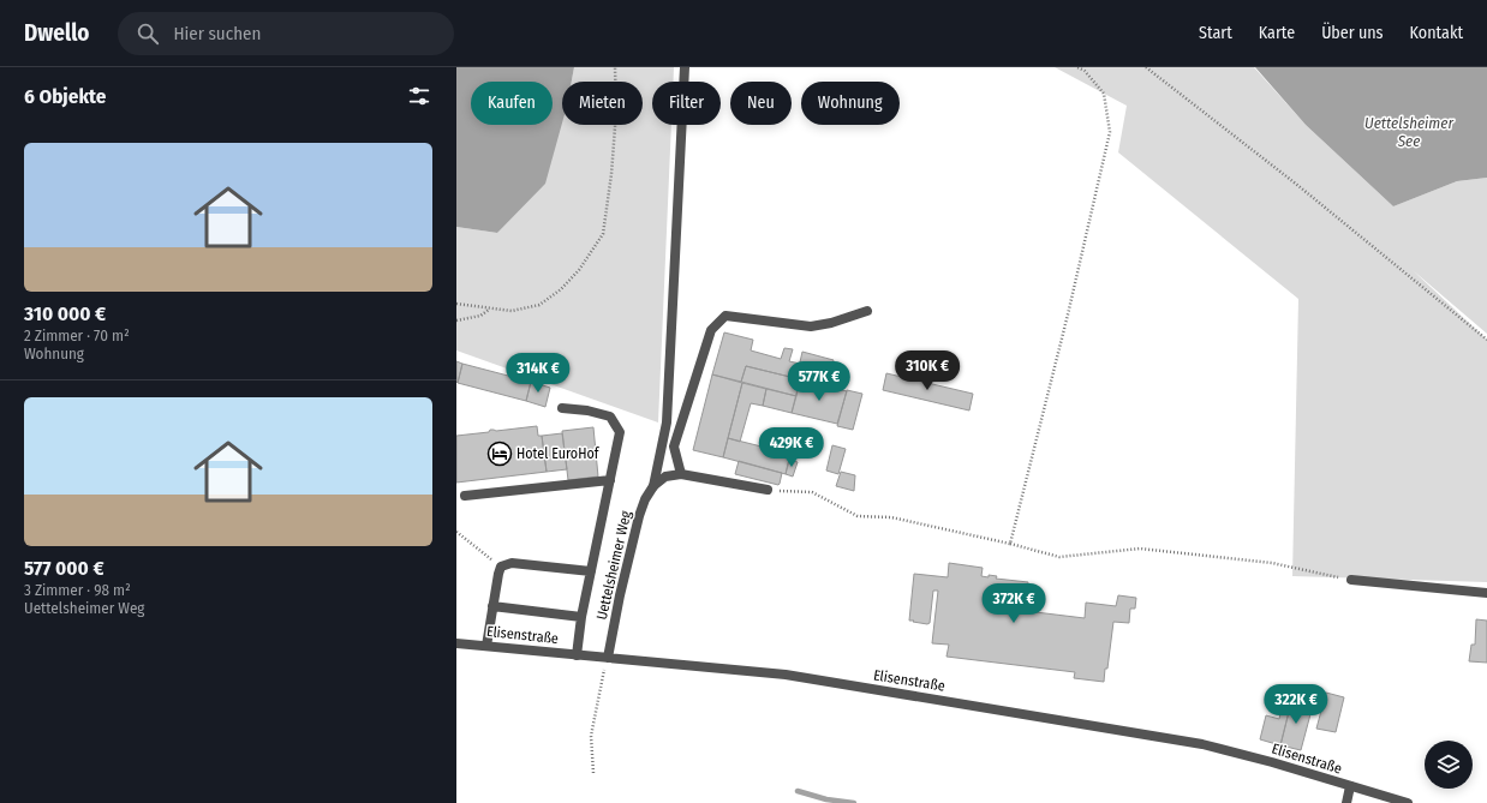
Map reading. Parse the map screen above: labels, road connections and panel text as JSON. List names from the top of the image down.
{
  "streets": {
    "street": ["Uettelsheimer Weg", "Elisenstraße"]
  },
  "crossings": [
    ["Uettelsheimer Weg", "Elisenstraße"]
  ],
  "water": ["Uettelsheimer See"],
  "places": {
    "hotel": ["Hotel EuroHof"]
  },
  "page": {
    "header": "Dwello",
    "search": "Hier suchen",
    "nav": [
      "Start",
      "Karte",
      "Über uns",
      "Kontakt"
    ],
    "heading": "6 Objekte",
    "chip": [
      "Kaufen",
      "Mieten",
      "Filter",
      "Neu",
      "Wohnung"
    ],
    "list": [
      {
        "name": "310 000 €",
        "note": "2 Zimmer · 70 m² · Wohnung"
      },
      {
        "name": "577 000 €",
        "note": "3 Zimmer · 98 m² · Uettelsheimer Weg"
      }
    ],
    "price": [
      "310K €",
      "314K €",
      "577K €",
      "429K €",
      "372K €",
      "322K €"
    ]
  }
}
